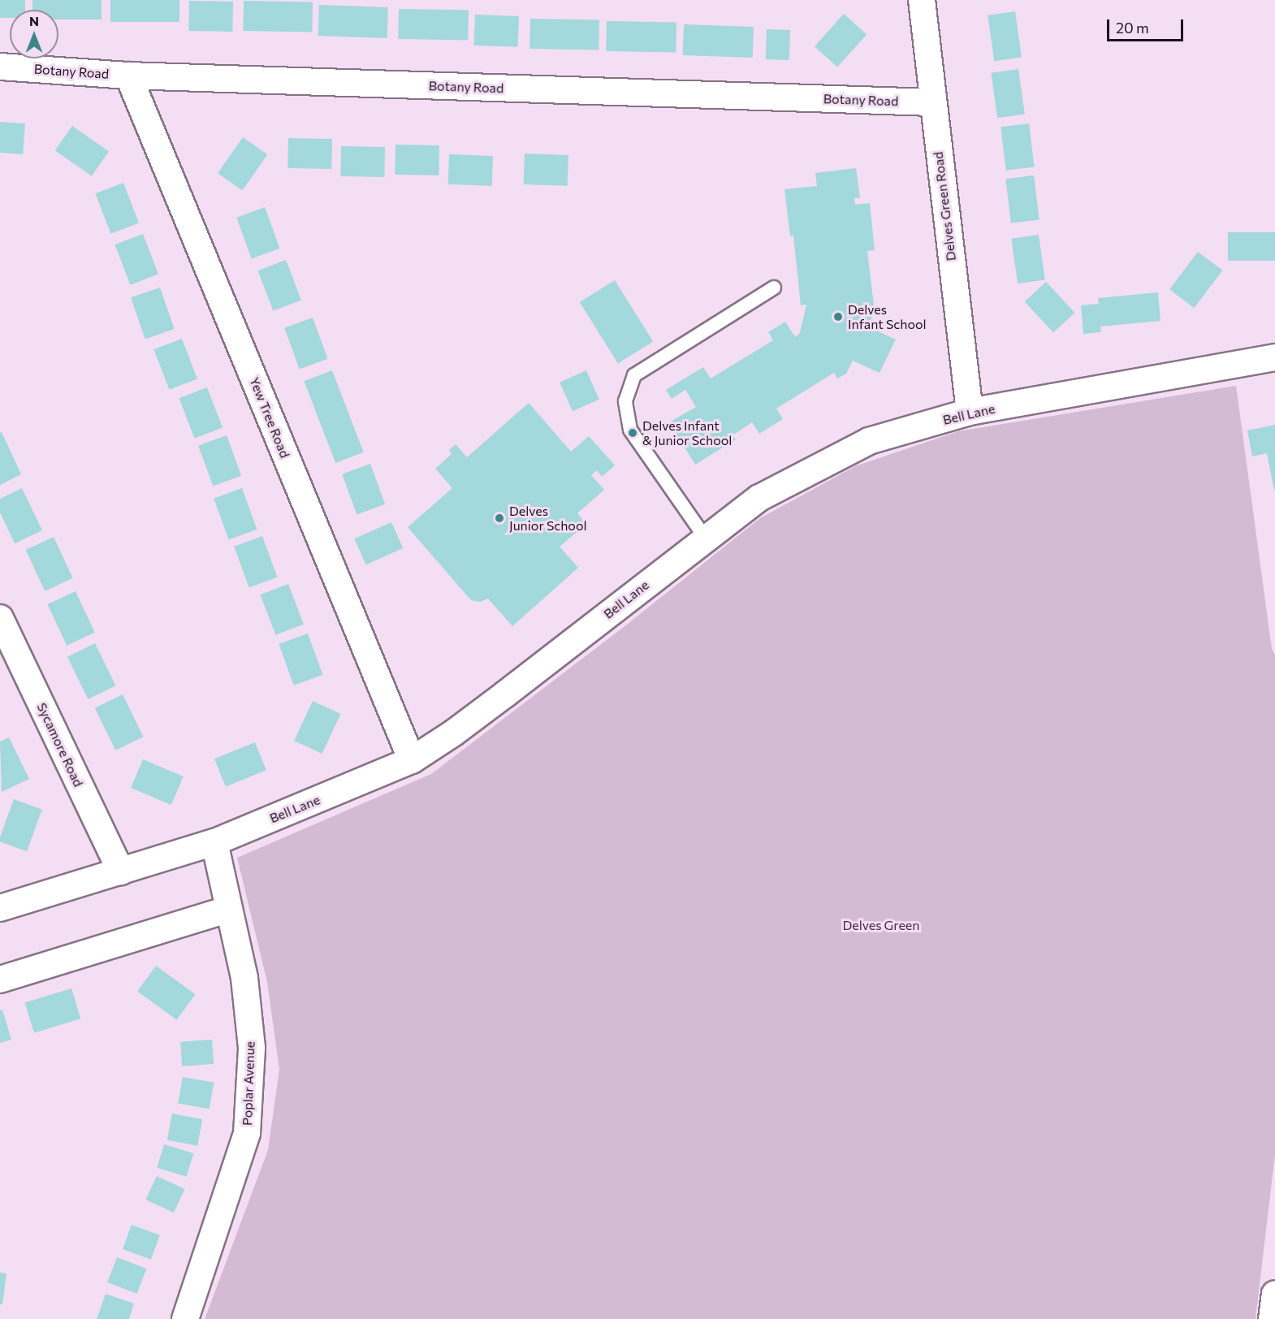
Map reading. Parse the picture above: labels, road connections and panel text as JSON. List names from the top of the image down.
{
  "streets": {
    "street": [
      "Botany Road",
      "Delves Green Road",
      "Bell Lane",
      "Yew Tree Road",
      "Sycamore Road",
      "Poplar Avenue"
    ]
  },
  "crossings": [
    ["Botany Road", "Delves Green Road"],
    ["Botany Road", "Yew Tree Road"],
    ["Delves Green Road", "Bell Lane"],
    ["Bell Lane", "Yew Tree Road"],
    ["Bell Lane", "Sycamore Road"],
    ["Bell Lane", "Poplar Avenue"]
  ],
  "parks": ["Delves Green"],
  "places": ["Delves Infant School", "Delves Infant & Junior School", "Delves Junior School"],
  "scale_bar": "20 m",
  "north": "top"
}
